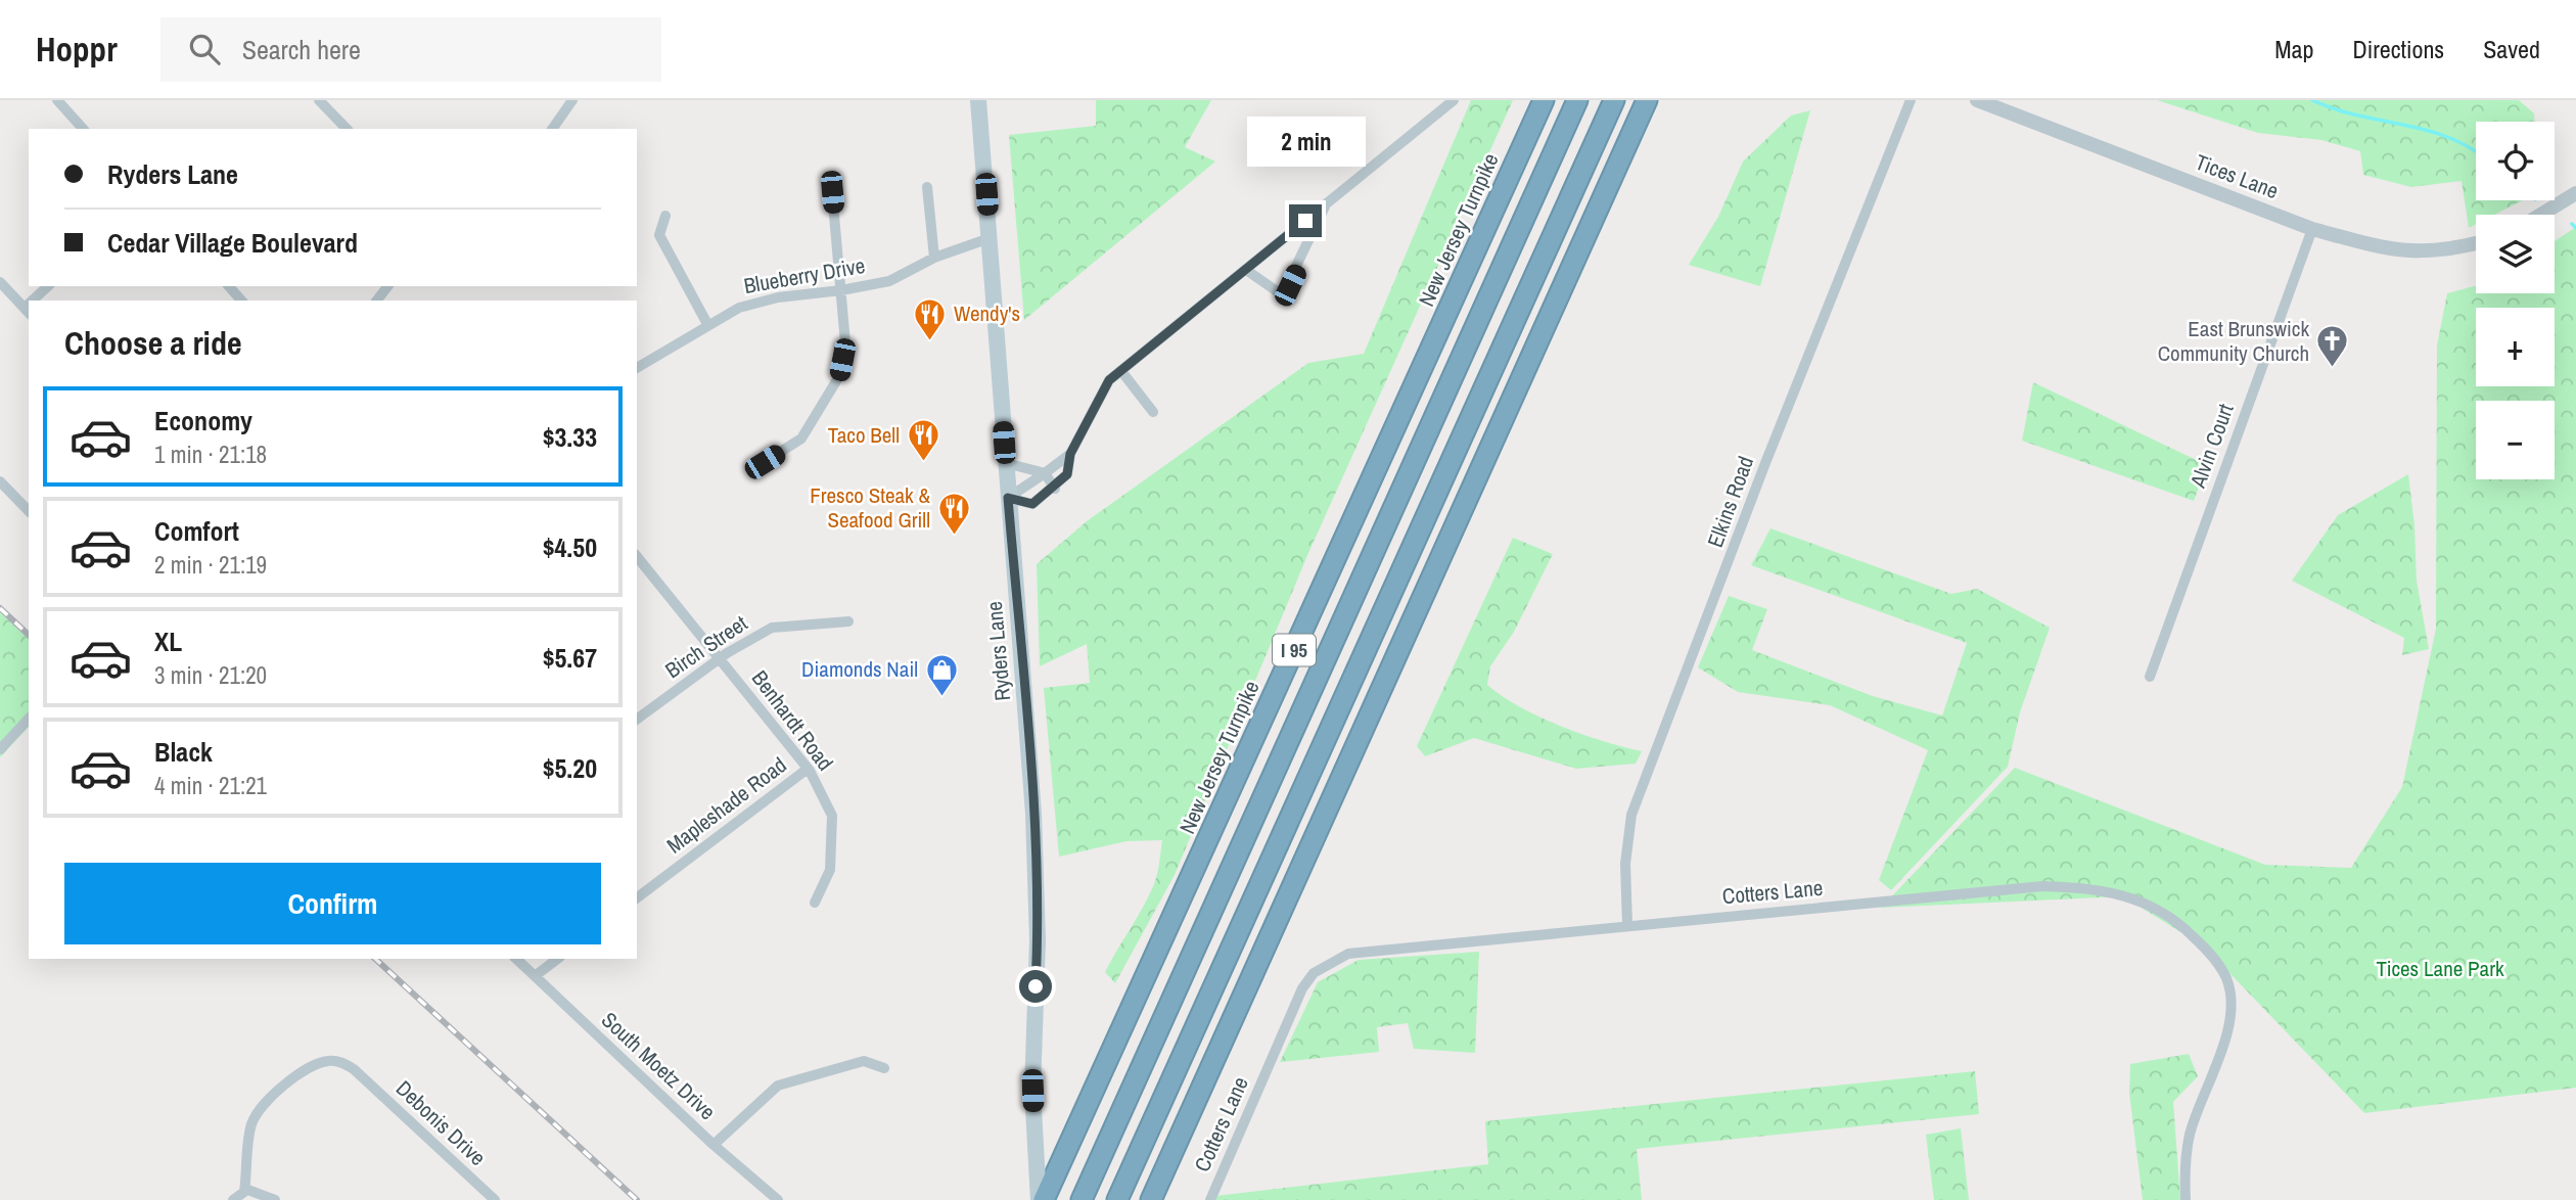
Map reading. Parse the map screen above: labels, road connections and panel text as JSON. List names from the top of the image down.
{
  "streets": {
    "highway": ["New Jersey Turnpike", "I 95"],
    "main road": ["Ryders Lane"],
    "street": [
      "Tices Lane",
      "Blueberry Drive",
      "Alvin Court",
      "Elkins Road",
      "Birch Street",
      "Benhardt Road",
      "Mapleshade Road",
      "Cotters Lane",
      "South Moetz Drive",
      "Debonis Drive"
    ]
  },
  "crossings": [
    ["Tices Lane", "Alvin Court"],
    ["Blueberry Drive", "Ryders Lane"],
    ["Elkins Road", "Cotters Lane"],
    ["Birch Street", "Benhardt Road"],
    ["Benhardt Road", "Mapleshade Road"]
  ],
  "parks": ["Tices Lane Park"],
  "places": {
    "restaurant": ["Wendy's", "Taco Bell", "Fresco Steak & Seafood Grill"],
    "church": ["East Brunswick Community Church"],
    "shop": ["Diamonds Nail"]
  },
  "page": {
    "header": "Hoppr",
    "search": "Search here",
    "nav": ["Map", "Directions", "Saved"],
    "bubble": "2 min",
    "map_buttons": ["+", "−"],
    "banner": ["Ryders Lane", "Cedar Village Boulevard"],
    "heading": "Choose a ride",
    "list": [
      {
        "name": "Economy",
        "note": "1 min · 21:18",
        "value": "$3.33"
      },
      {
        "name": "Comfort",
        "note": "2 min · 21:19",
        "value": "$4.50"
      },
      {
        "name": "XL",
        "note": "3 min · 21:20",
        "value": "$5.67"
      },
      {
        "name": "Black",
        "note": "4 min · 21:21",
        "value": "$5.20"
      }
    ],
    "buttons": "Confirm"
  }
}
